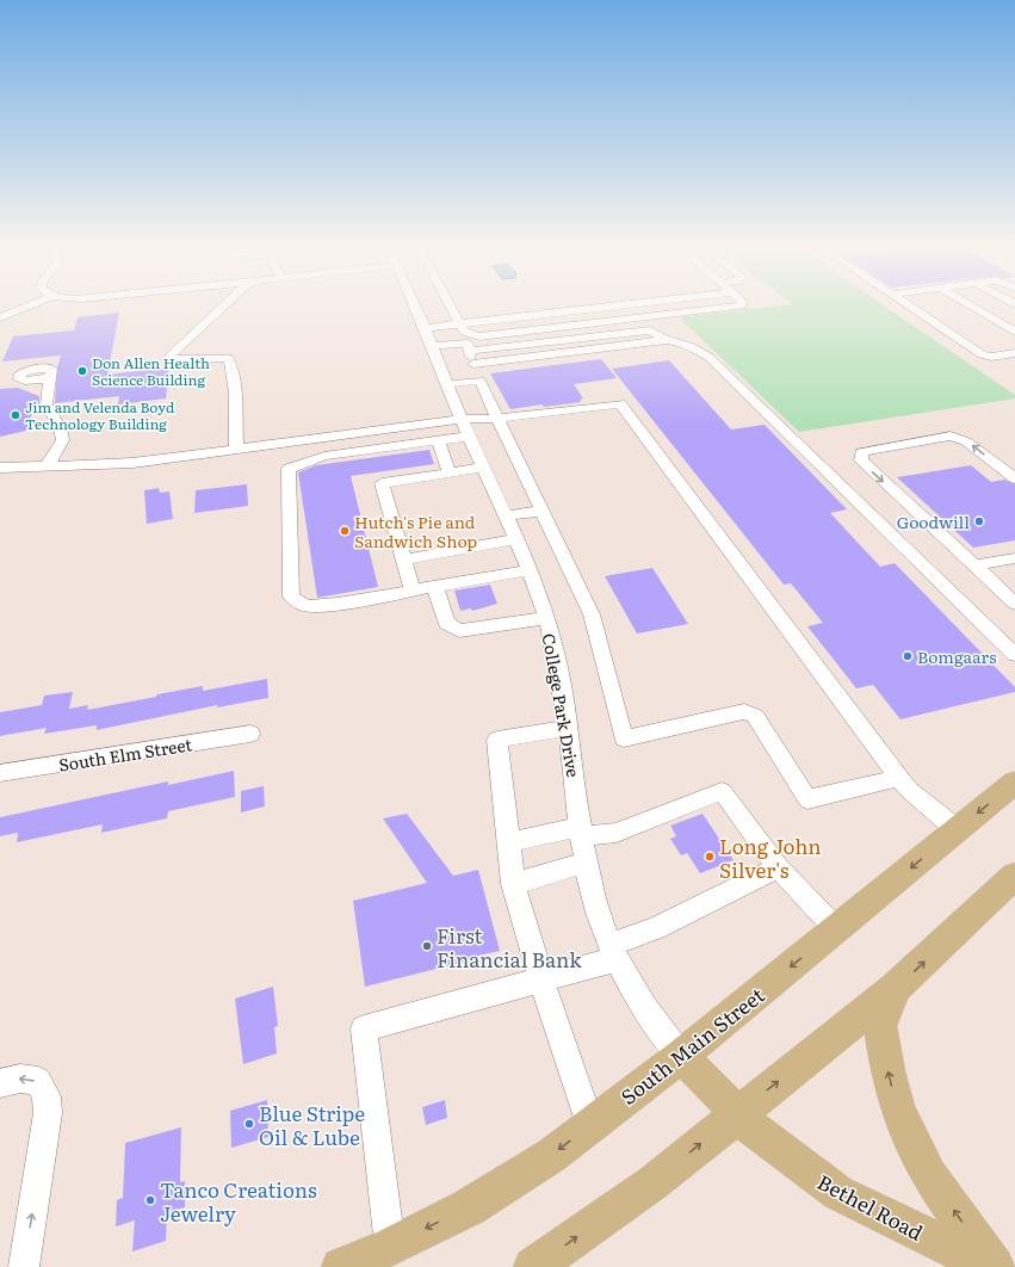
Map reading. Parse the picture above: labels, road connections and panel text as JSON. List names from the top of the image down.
{
  "streets": {
    "main road": ["South Main Street", "Bethel Road"],
    "street": ["College Park Drive", "South Elm Street"]
  },
  "crossings": [
    ["College Park Drive", "South Main Street"],
    ["College Park Drive", "Bethel Road"],
    ["South Main Street", "Bethel Road"]
  ],
  "places": [
    "Don Allen Health Science Building",
    "Jim and Velenda Boyd Technology Building",
    "Goodwill",
    "Hutch's Pie and Sandwich Shop",
    "Bomgaars",
    "Long John Silver's",
    "First Financial Bank",
    "Blue Stripe Oil & Lube",
    "Tanco Creations Jewelry"
  ]
}
